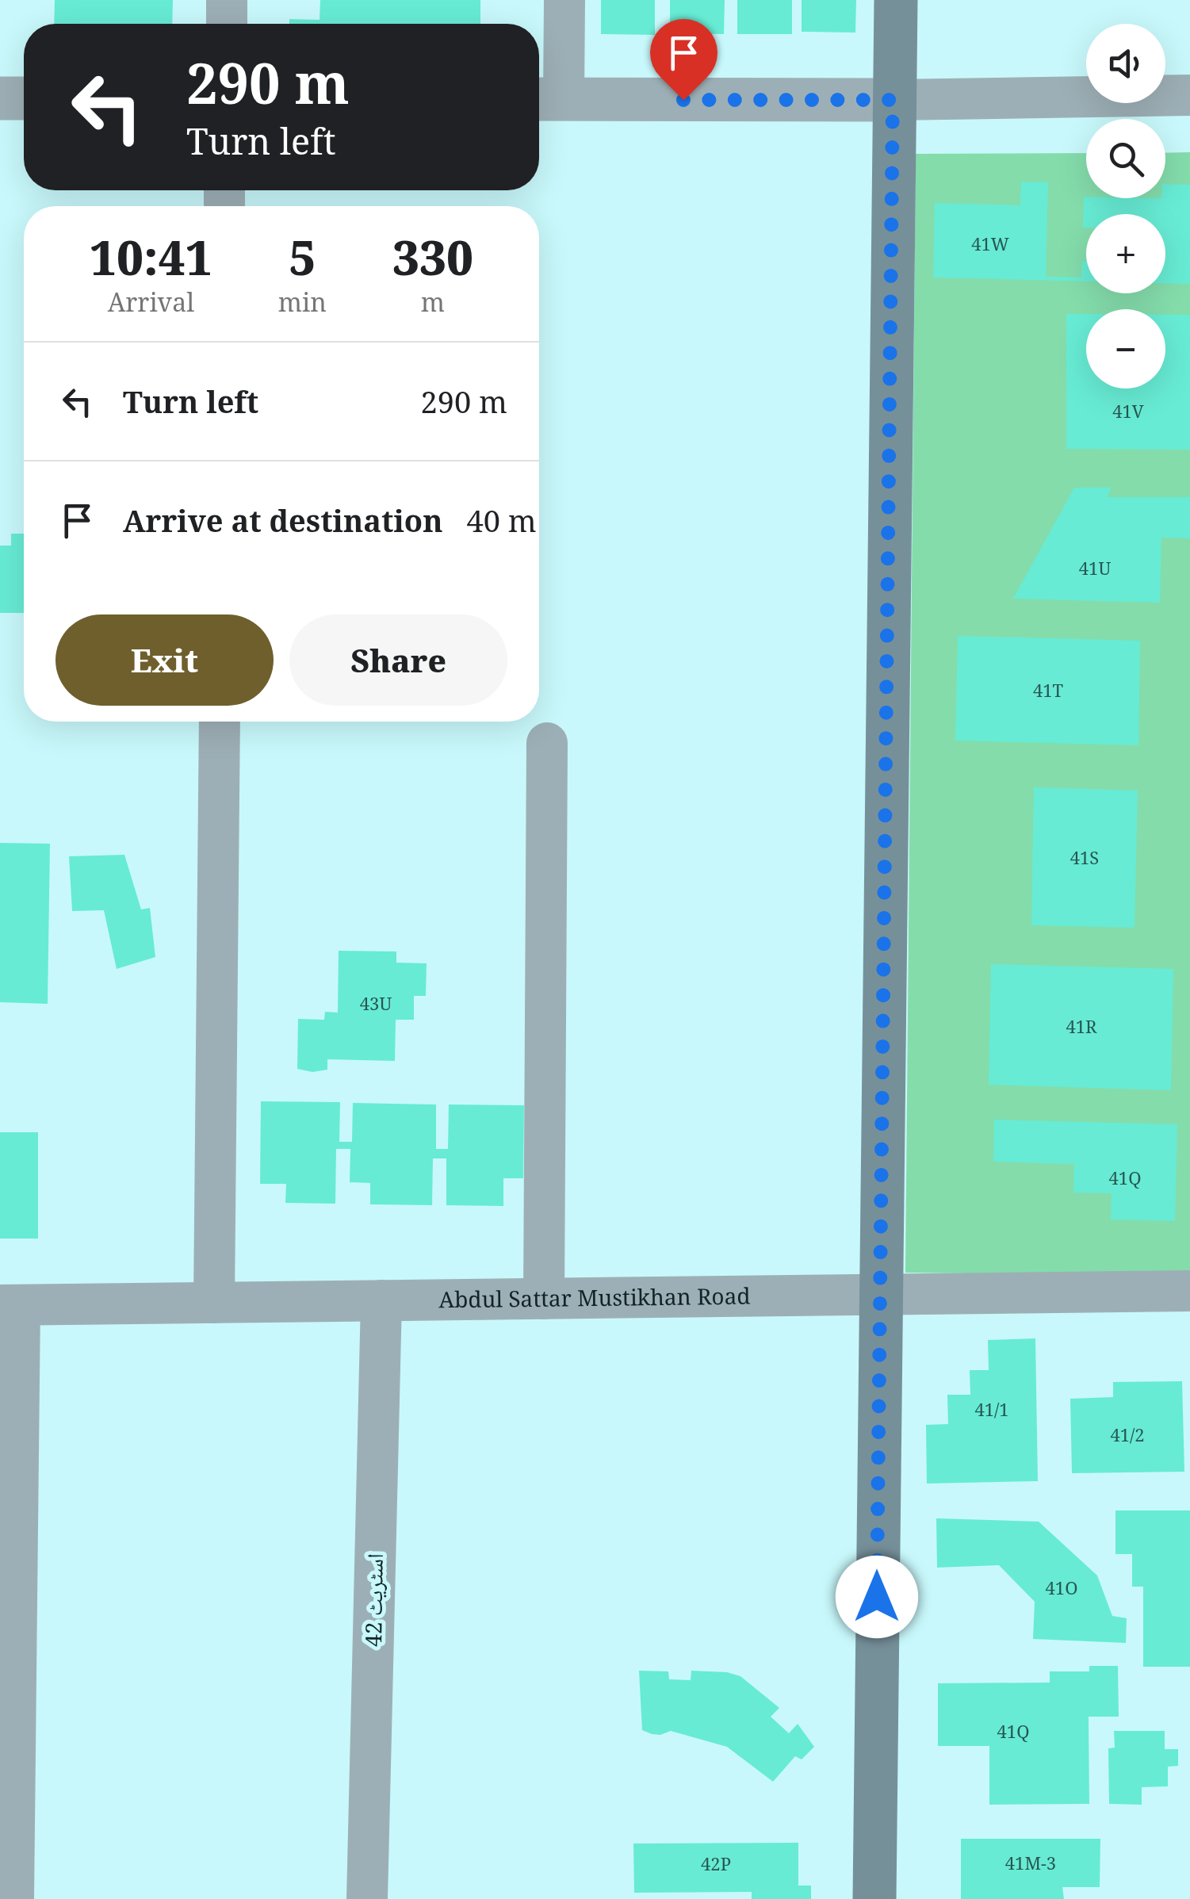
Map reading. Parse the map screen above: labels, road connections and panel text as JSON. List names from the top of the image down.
{
  "streets": {
    "street": ["Abdul Sattar Mustikhan Road", "اسٹریٹ 42"]
  },
  "crossings": [
    ["Abdul Sattar Mustikhan Road", "اسٹریٹ 42"]
  ],
  "house_numbers": [
    "41W",
    "41V",
    "41U",
    "41T",
    "41S",
    "43U",
    "41R",
    "41Q",
    "41/1",
    "41/2",
    "41O",
    "41Q",
    "41M-3",
    "42P"
  ],
  "page": {
    "map_buttons": ["+", "−"],
    "turn": ["290 m", "Turn left"],
    "eta": [
      "10:41",
      "Arrival",
      "5",
      "min",
      "330",
      "m"
    ],
    "list": [
      {
        "name": "Turn left",
        "value": "290 m"
      },
      {
        "name": "Arrive at destination",
        "value": "40 m"
      }
    ],
    "buttons": ["Exit", "Share"]
  }
}
